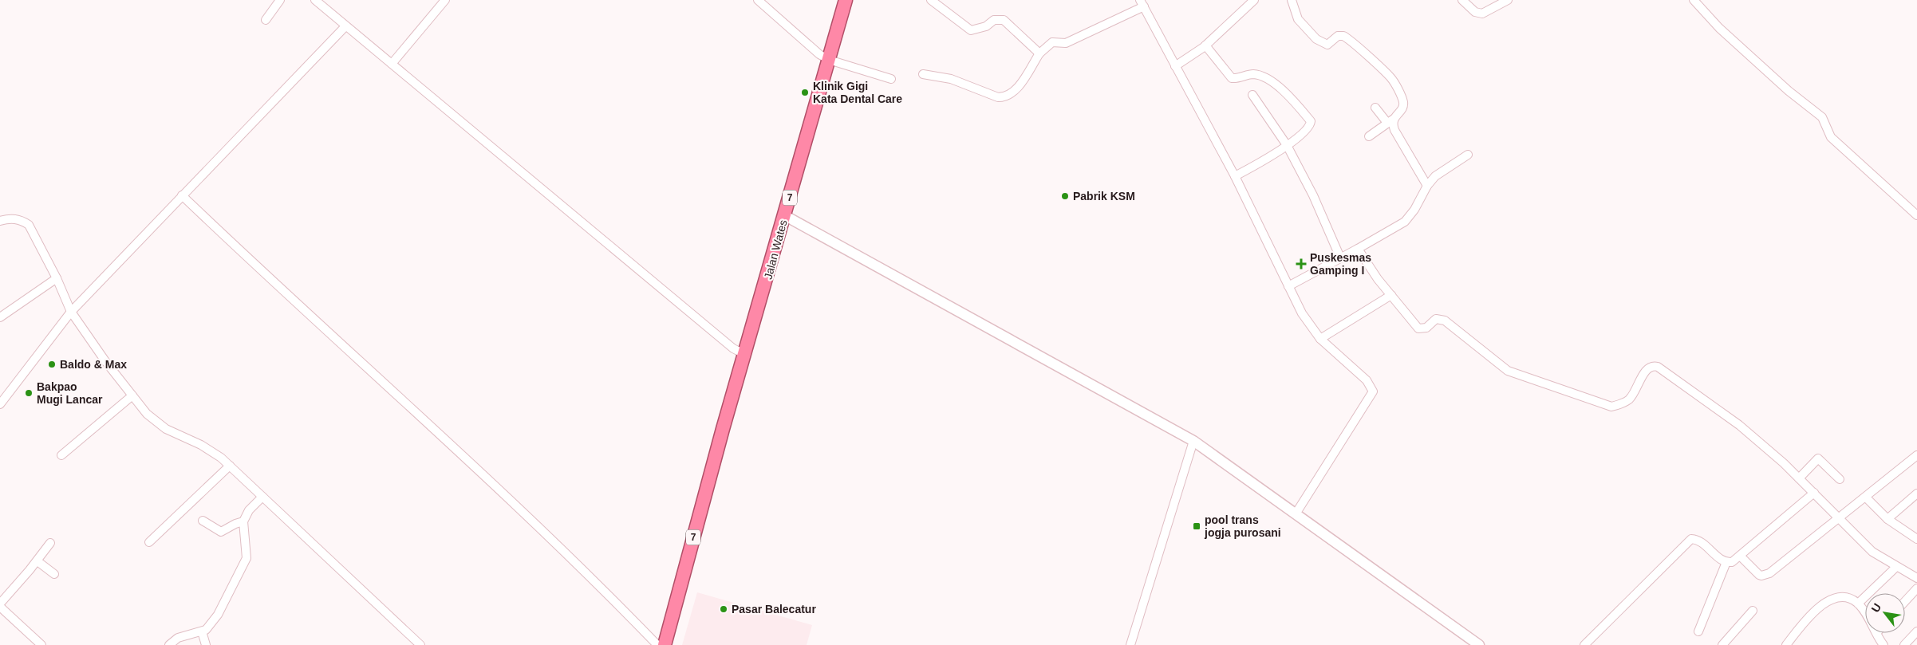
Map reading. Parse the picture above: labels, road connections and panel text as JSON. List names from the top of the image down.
{
  "streets": {
    "highway": ["7", "Jalan Wates"]
  },
  "places": {
    "other": [
      "Klinik Gigi Kata Dental Care",
      "Pabrik KSM",
      "Baldo & Max",
      "Bakpao Mugi Lancar",
      "Pasar Balecatur"
    ],
    "health": ["Puskesmas Gamping I"],
    "transit": ["pool trans jogja purosani"]
  },
  "north": "top left"
}
